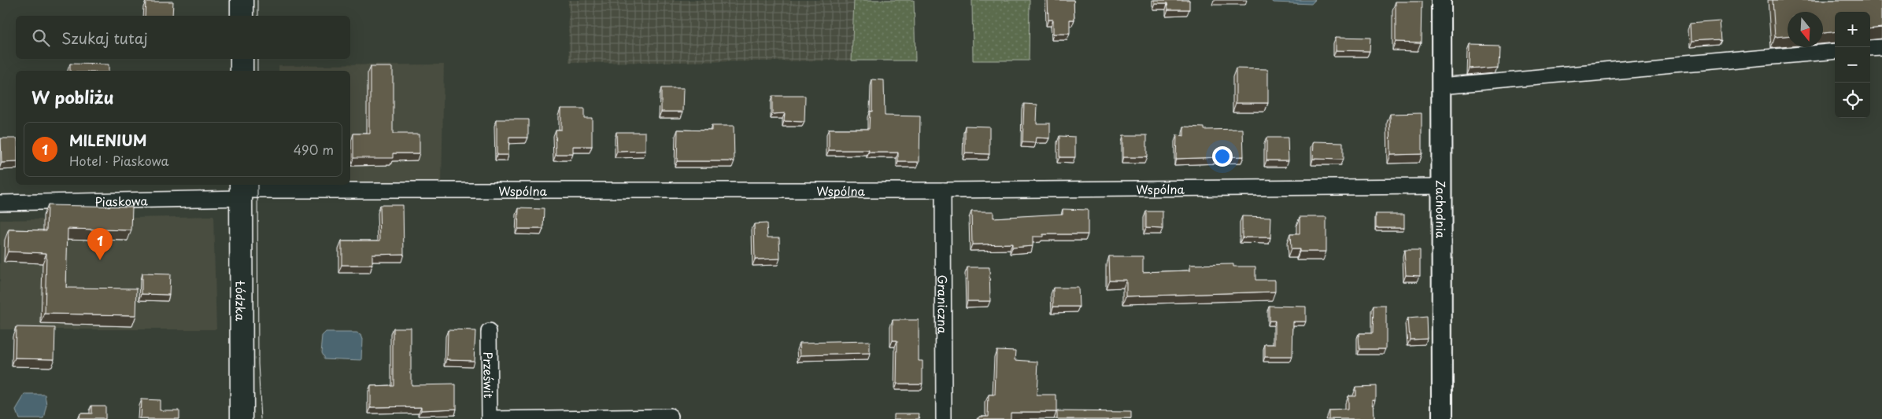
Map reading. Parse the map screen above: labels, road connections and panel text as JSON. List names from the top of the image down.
{
  "streets": {
    "main road": ["Łódzka"],
    "street": [
      "Wspólna",
      "Piaskowa",
      "Zachodnia",
      "Graniczna",
      "Prześwit"
    ]
  },
  "crossings": [
    ["Wspólna", "Piaskowa"],
    ["Wspólna", "Zachodnia"],
    ["Wspólna", "Łódzka"],
    ["Wspólna", "Graniczna"],
    ["Piaskowa", "Łódzka"]
  ],
  "north": "bottom",
  "page": {
    "map_buttons": ["+", "−"],
    "search": "Szukaj tutaj",
    "heading": "W pobliżu",
    "list": [
      {
        "mark": "1",
        "name": "MILENIUM",
        "note": "Hotel · Piaskowa",
        "value": "490 m"
      }
    ],
    "pins": "1"
  }
}
